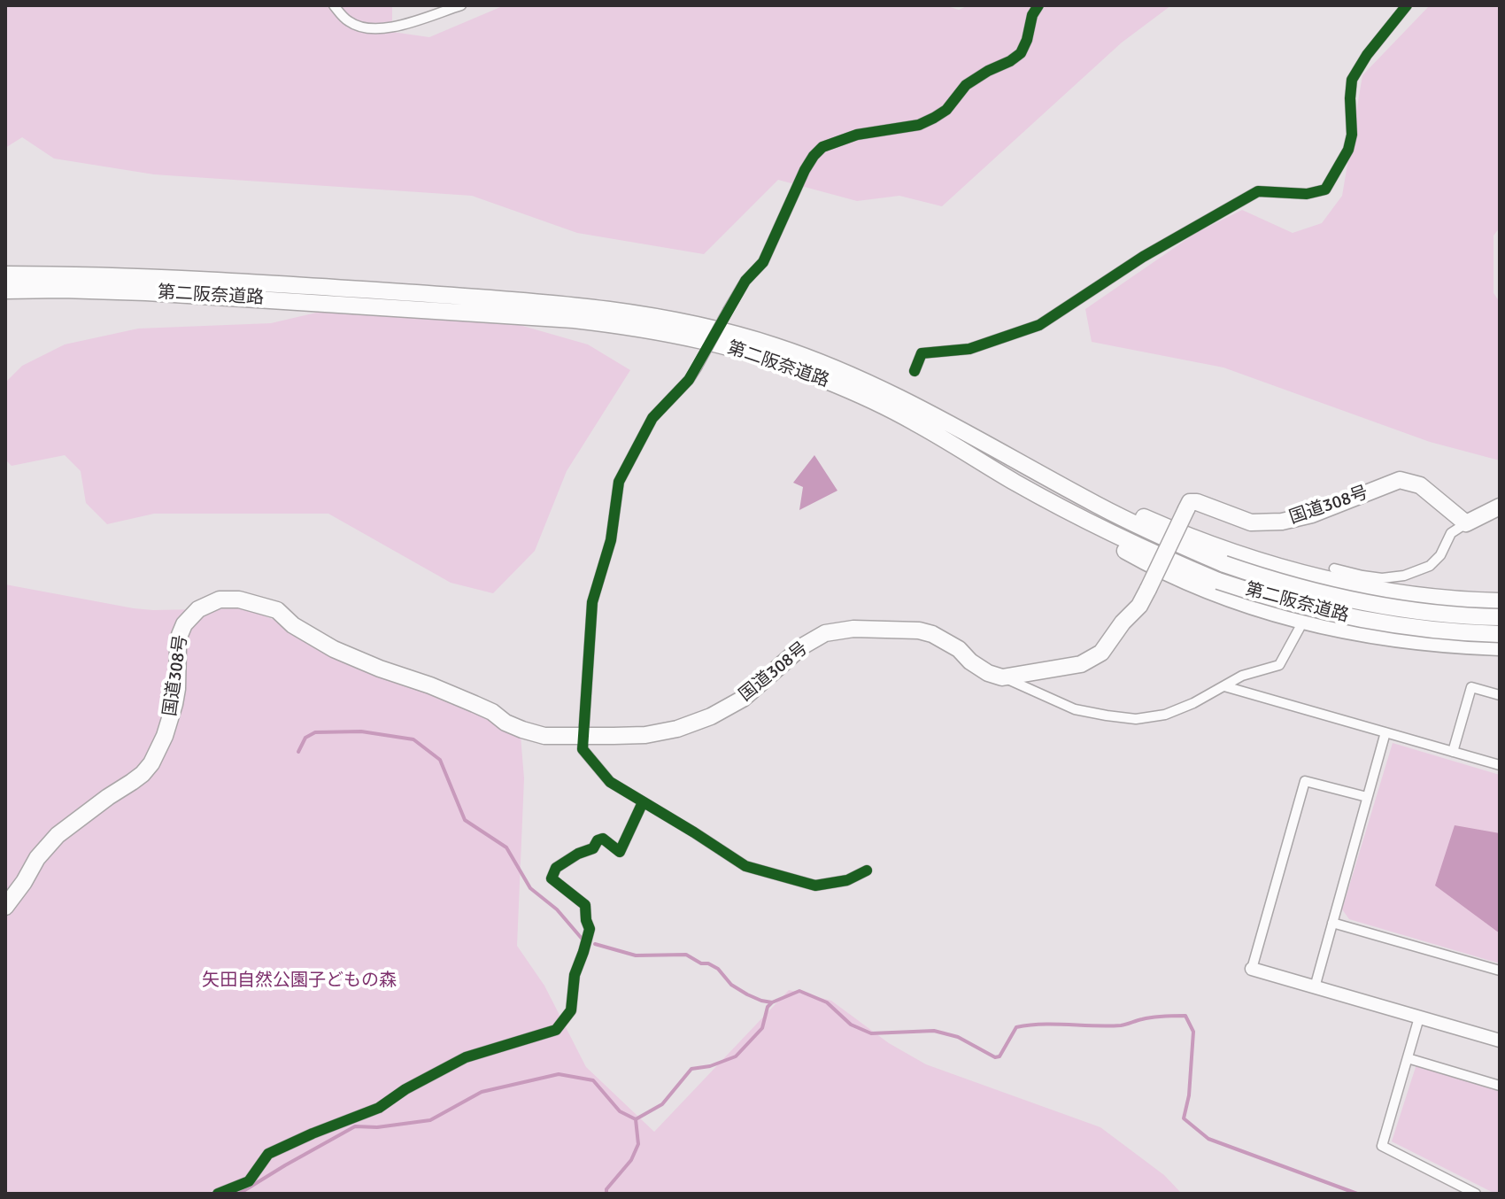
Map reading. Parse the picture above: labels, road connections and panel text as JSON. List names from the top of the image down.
{
  "streets": {
    "highway": ["第二阪奈道路", "国道308号"]
  },
  "parks": ["矢田自然公園子どもの森"]
}
